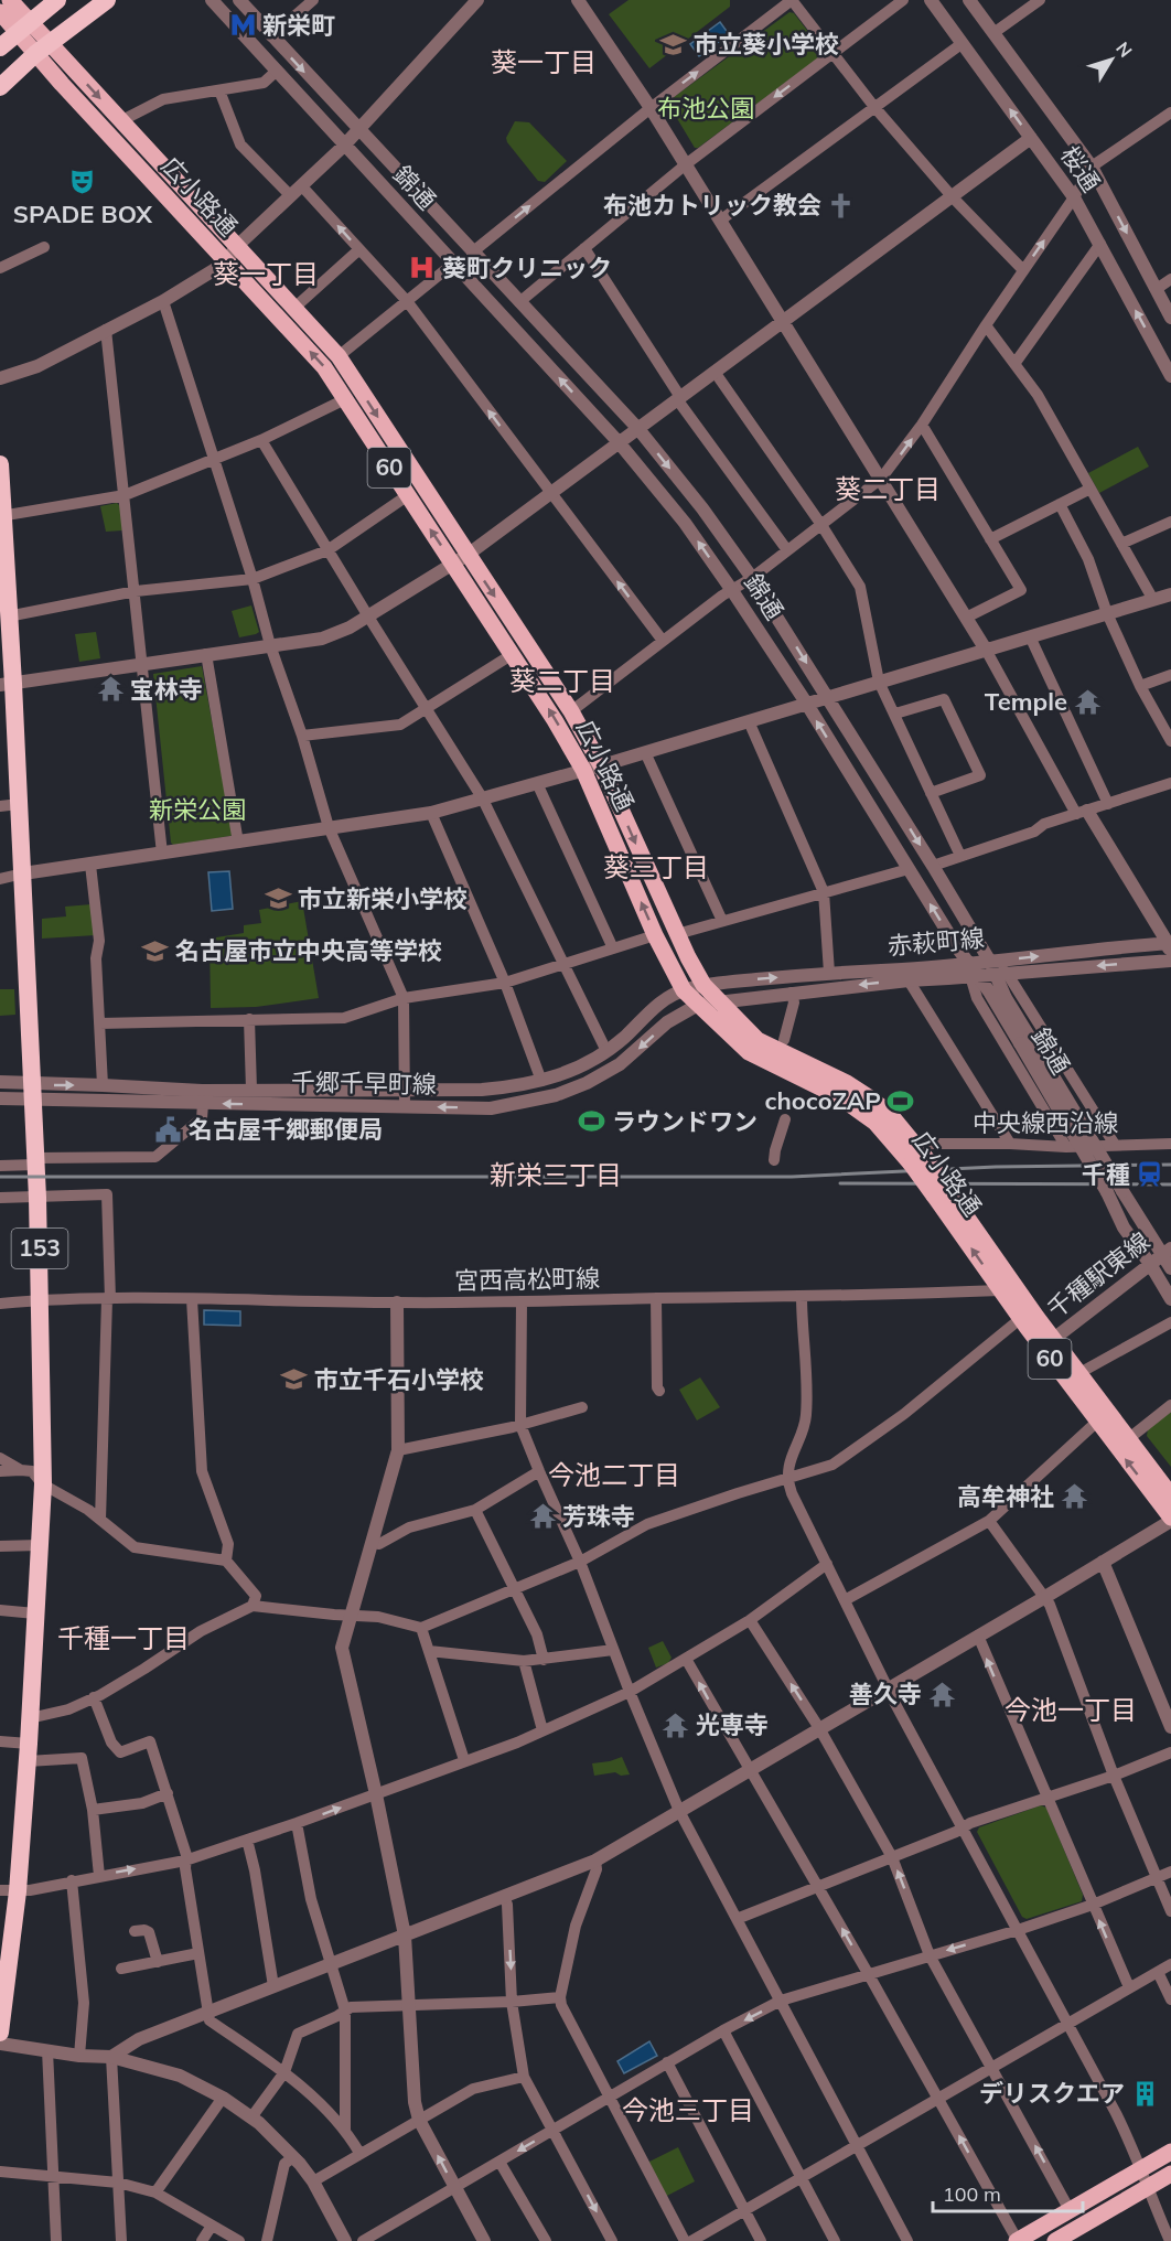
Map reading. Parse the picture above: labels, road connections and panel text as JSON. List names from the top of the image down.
{
  "streets": {
    "highway": ["153"],
    "main road": ["広小路通", "60"],
    "street": [
      "桜通",
      "錦通",
      "赤萩町線",
      "千郷千早町線",
      "中央線西沿線",
      "千種駅東線",
      "宮西高松町線"
    ]
  },
  "crossings": [
    ["錦通", "赤萩町線"],
    ["錦通", "千種駅東線"],
    ["広小路通", "赤萩町線"],
    ["広小路通", "千郷千早町線"],
    ["広小路通", "中央線西沿線"],
    ["広小路通", "千種駅東線"],
    ["広小路通", "宮西高松町線"],
    ["赤萩町線", "千郷千早町線"],
    ["千郷千早町線", "153"],
    ["153", "宮西高松町線"]
  ],
  "districts": [
    "葵一丁目",
    "葵一丁目",
    "葵二丁目",
    "葵二丁目",
    "葵三丁目",
    "新栄三丁目",
    "今池二丁目",
    "千種一丁目",
    "今池一丁目",
    "今池三丁目"
  ],
  "parks": ["布池公園", "新栄公園"],
  "places": {
    "metro station": ["新栄町"],
    "school or university": [
      "市立葵小学校",
      "市立新栄小学校",
      "名古屋市立中央高等学校",
      "市立千石小学校"
    ],
    "theatre": ["SPADE BOX"],
    "church": ["布池カトリック教会"],
    "hospital": ["葵町クリニック"],
    "temple": [
      "宝林寺",
      "Temple",
      "高牟神社",
      "芳珠寺",
      "善久寺",
      "光専寺"
    ],
    "sports": ["chocoZAP", "ラウンドワン"],
    "public building": ["名古屋千郷郵便局"],
    "station": ["千種"],
    "building": ["デリスクエア"]
  },
  "scale_bar": "100 m",
  "north": "top right"
}
